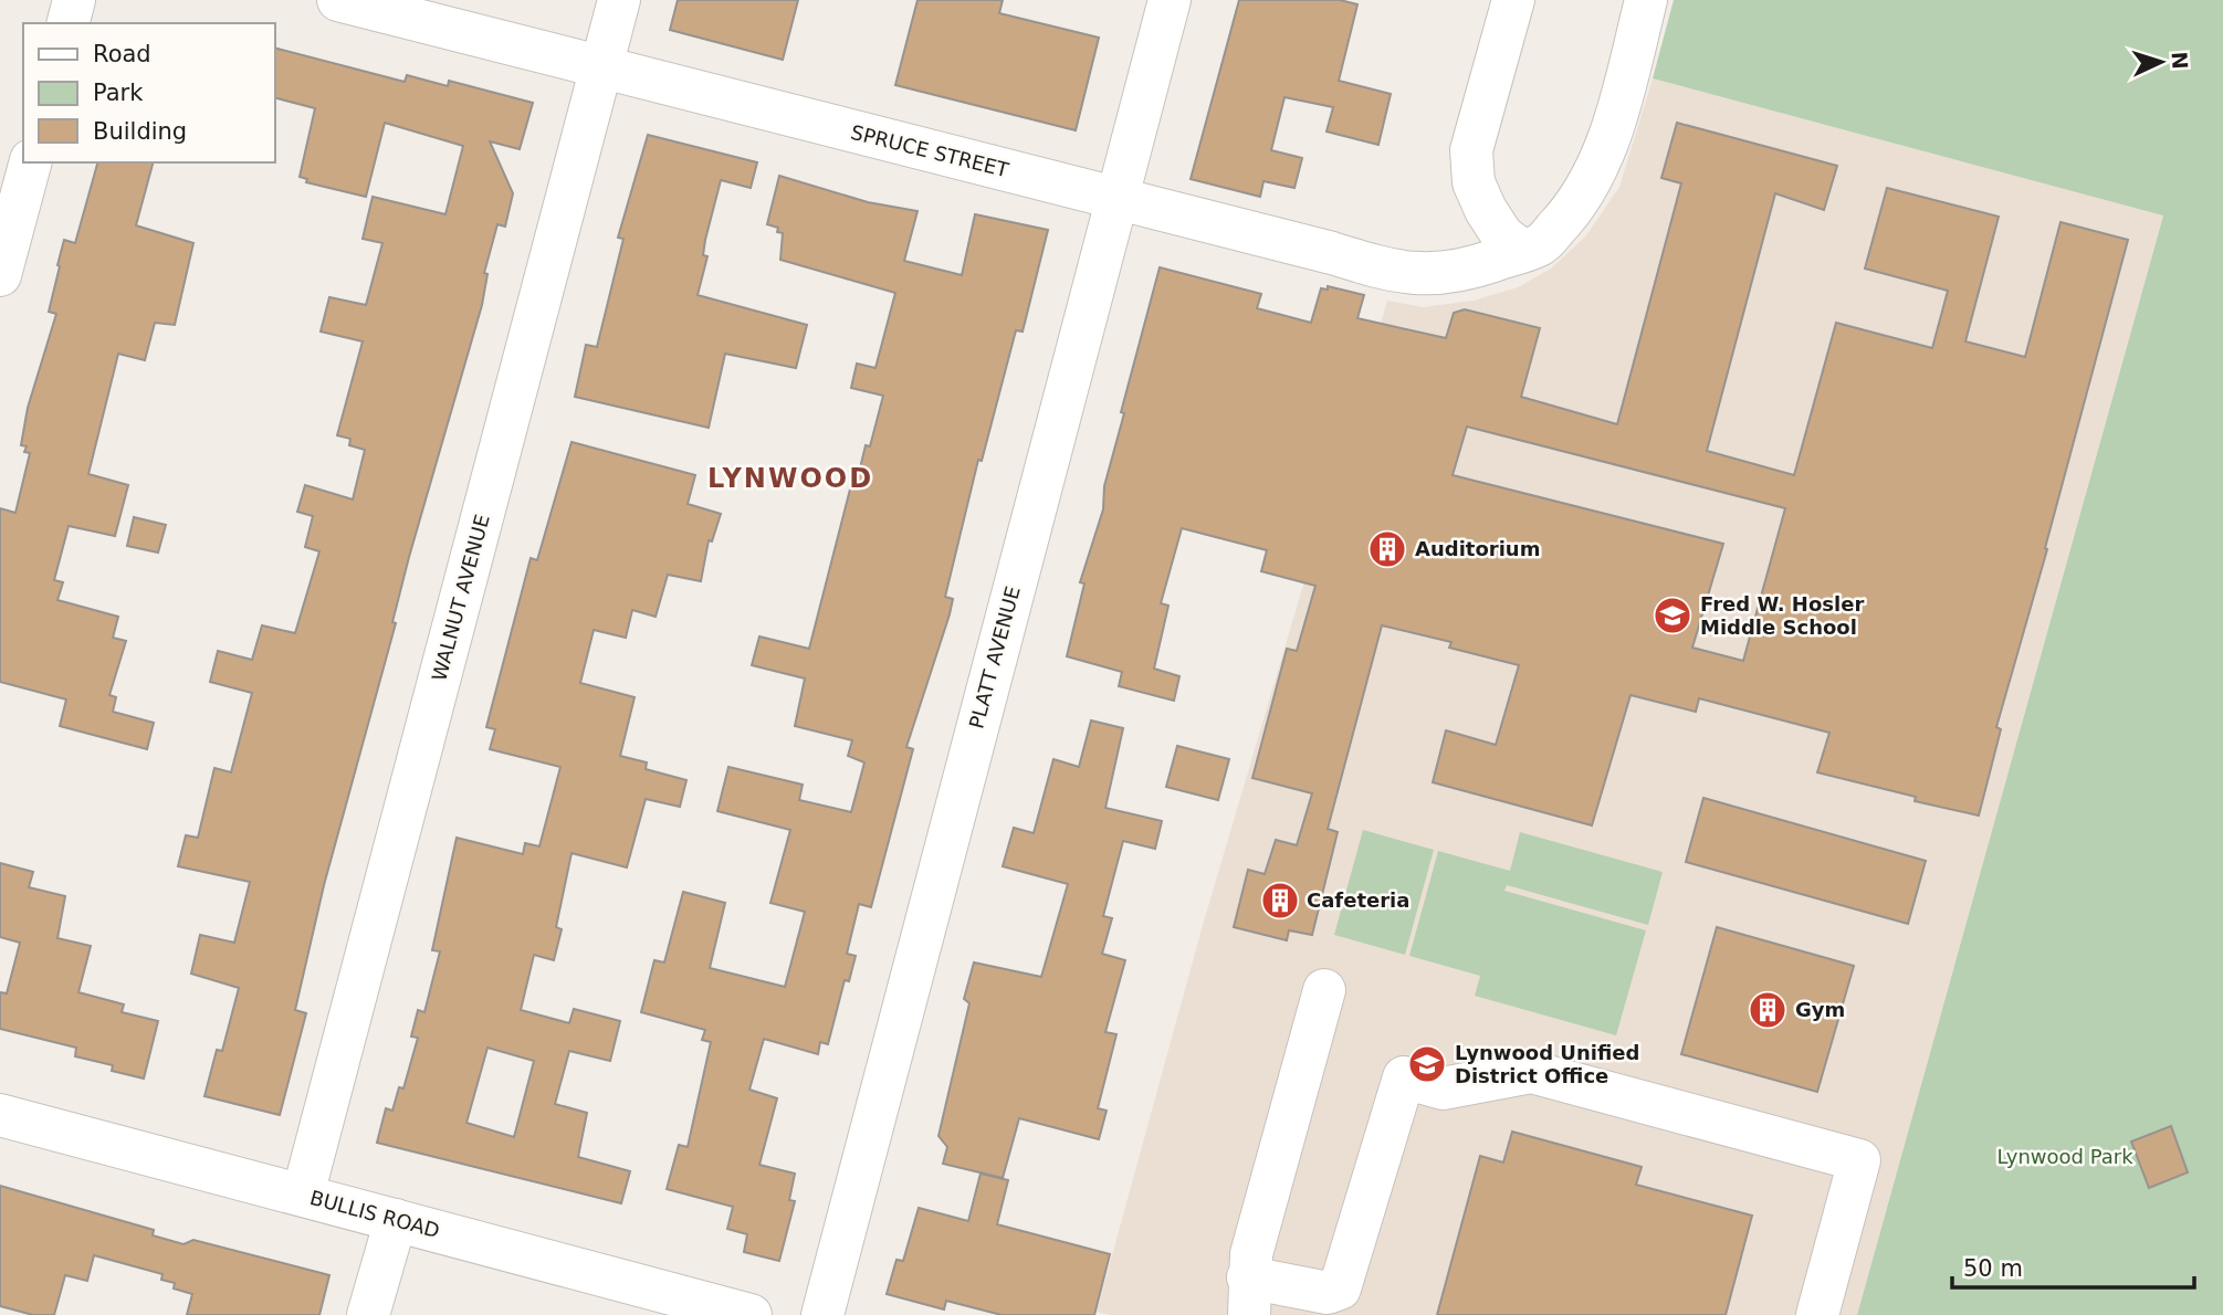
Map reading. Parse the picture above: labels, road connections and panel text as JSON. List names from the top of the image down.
{
  "streets": {
    "street": [
      "SPRUCE STREET",
      "WALNUT AVENUE",
      "PLATT AVENUE",
      "BULLIS ROAD"
    ]
  },
  "crossings": [
    ["SPRUCE STREET", "WALNUT AVENUE"],
    ["SPRUCE STREET", "PLATT AVENUE"],
    ["WALNUT AVENUE", "BULLIS ROAD"]
  ],
  "districts": ["LYNWOOD"],
  "parks": ["Lynwood Park"],
  "places": {
    "building": ["Auditorium", "Cafeteria", "Gym"],
    "school or university": ["Fred W. Hosler Middle School", "Lynwood Unified District Office"]
  },
  "legend": ["Road", "Park", "Building"],
  "scale_bar": "50 m",
  "north": "right"
}
